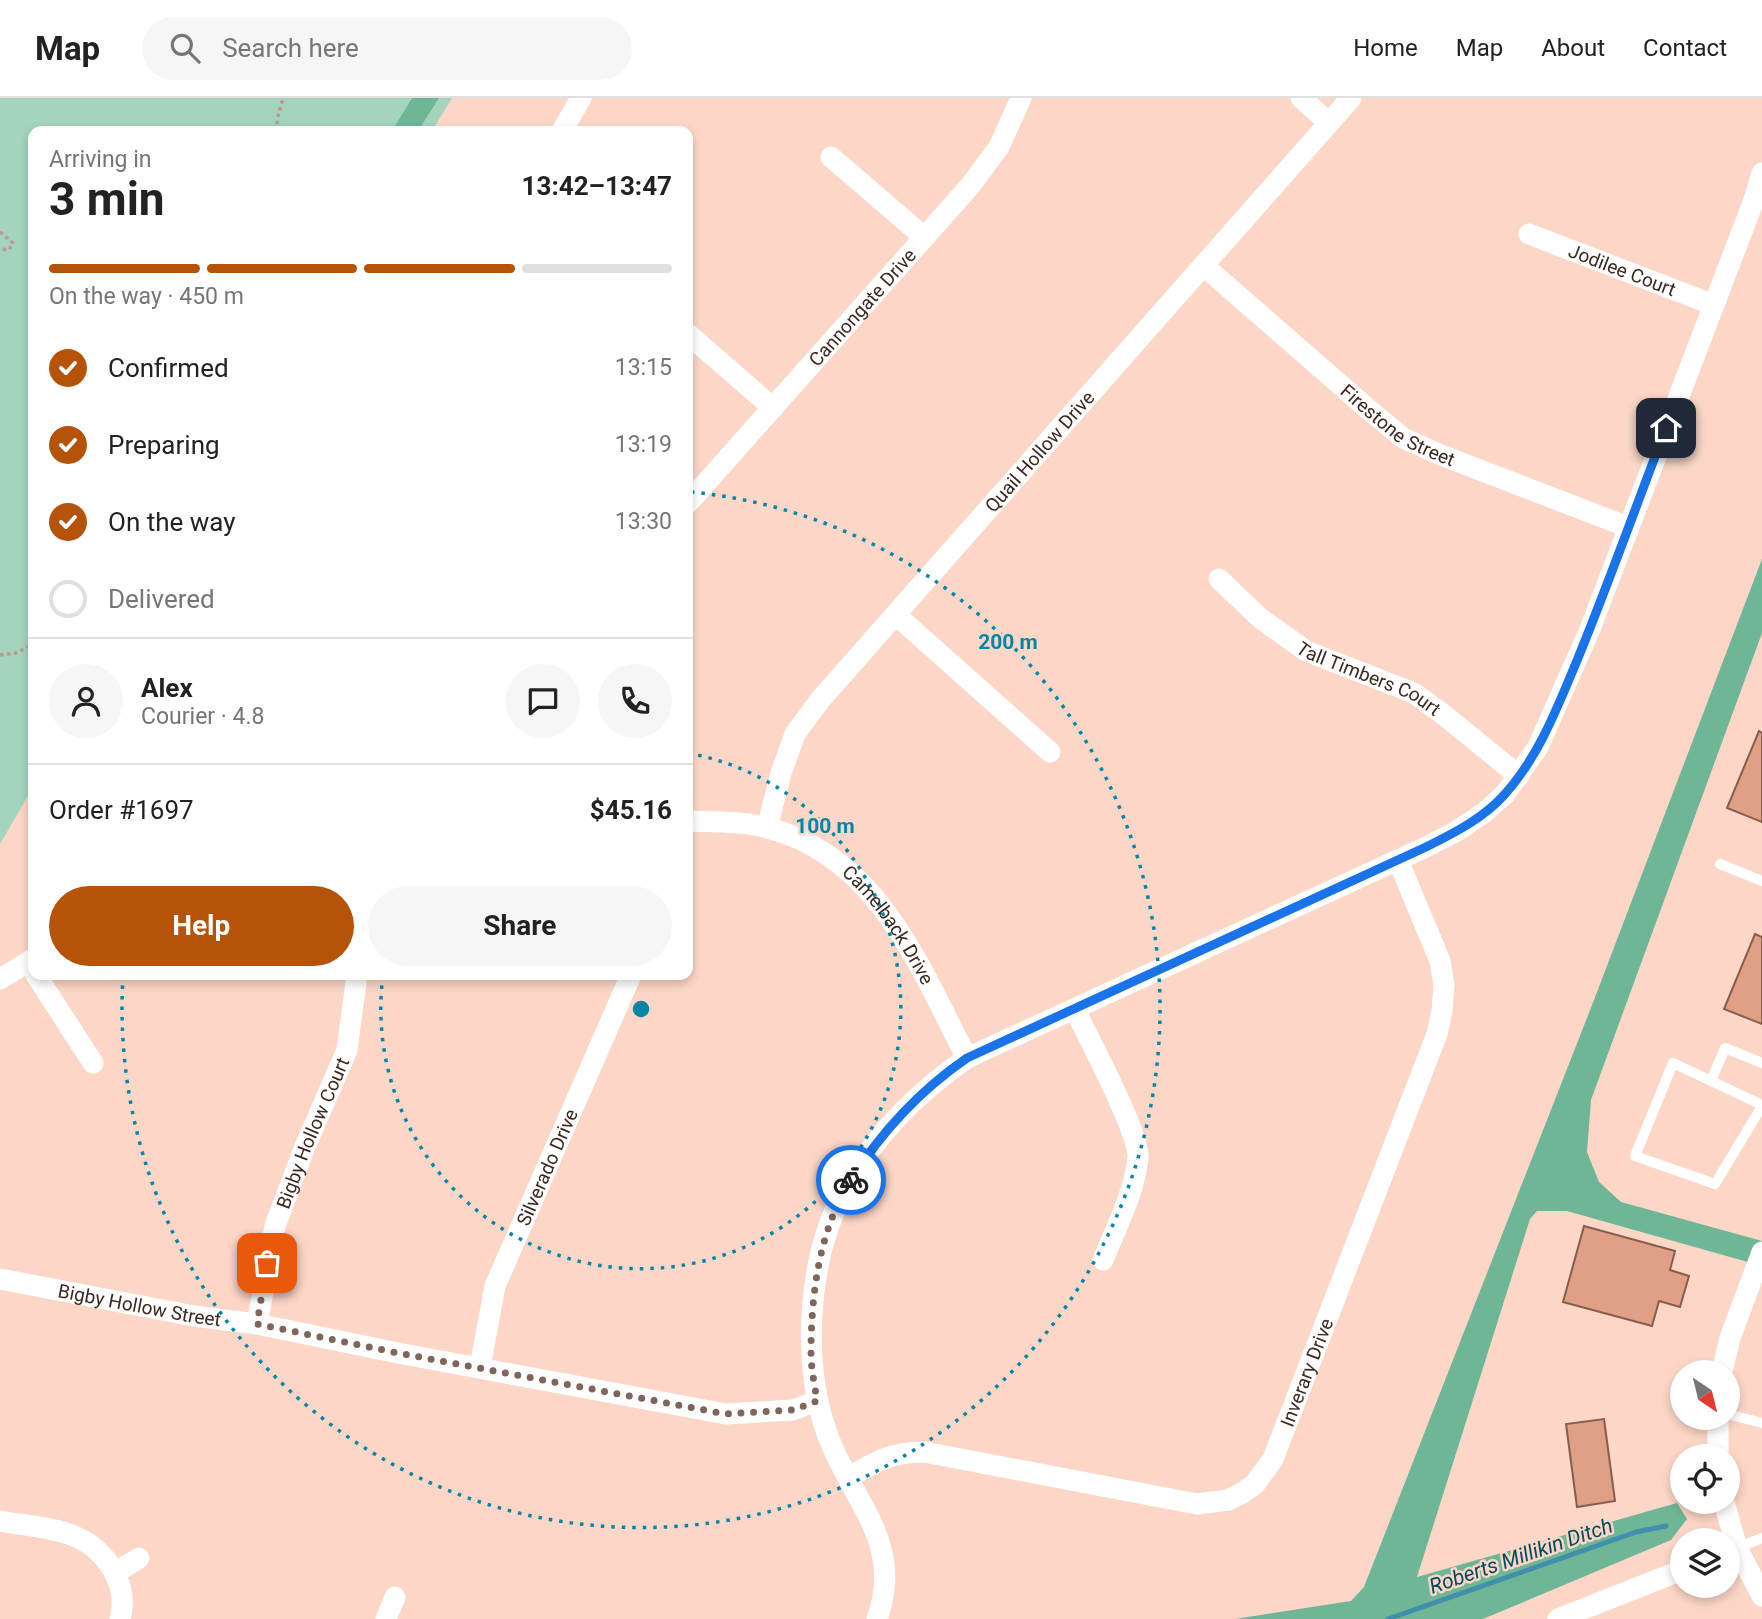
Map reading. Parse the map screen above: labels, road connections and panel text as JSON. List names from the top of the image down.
{
  "streets": {
    "street": [
      "Jodilee Court",
      "Cannongate Drive",
      "Firestone Street",
      "Quail Hollow Drive",
      "Tall Timbers Court",
      "Camelback Drive",
      "Bigby Hollow Court",
      "Silverado Drive",
      "Bigby Hollow Street",
      "Inverary Drive"
    ]
  },
  "crossings": [
    ["Firestone Street", "Quail Hollow Drive"],
    ["Quail Hollow Drive", "Camelback Drive"],
    ["Bigby Hollow Court", "Bigby Hollow Street"],
    ["Silverado Drive", "Bigby Hollow Street"]
  ],
  "water": ["Roberts Millikin Ditch"],
  "north": "bottom right",
  "page": {
    "header": "Map",
    "search": "Search here",
    "nav": [
      "Home",
      "Map",
      "About",
      "Contact"
    ],
    "heading": ["3 min", "Arriving in", "13:42–13:47"],
    "panel": [
      "Alex",
      "Courier · 4.8",
      "Order #1697",
      "$45.16"
    ],
    "bar": "On the way · 450 m",
    "list": [
      ["Confirmed", "13:15"],
      ["Preparing", "13:19"],
      ["On the way", "13:30"],
      "Delivered"
    ],
    "buttons": ["Help", "Share"]
  },
  "rings": ["200 m", "100 m"]
}
